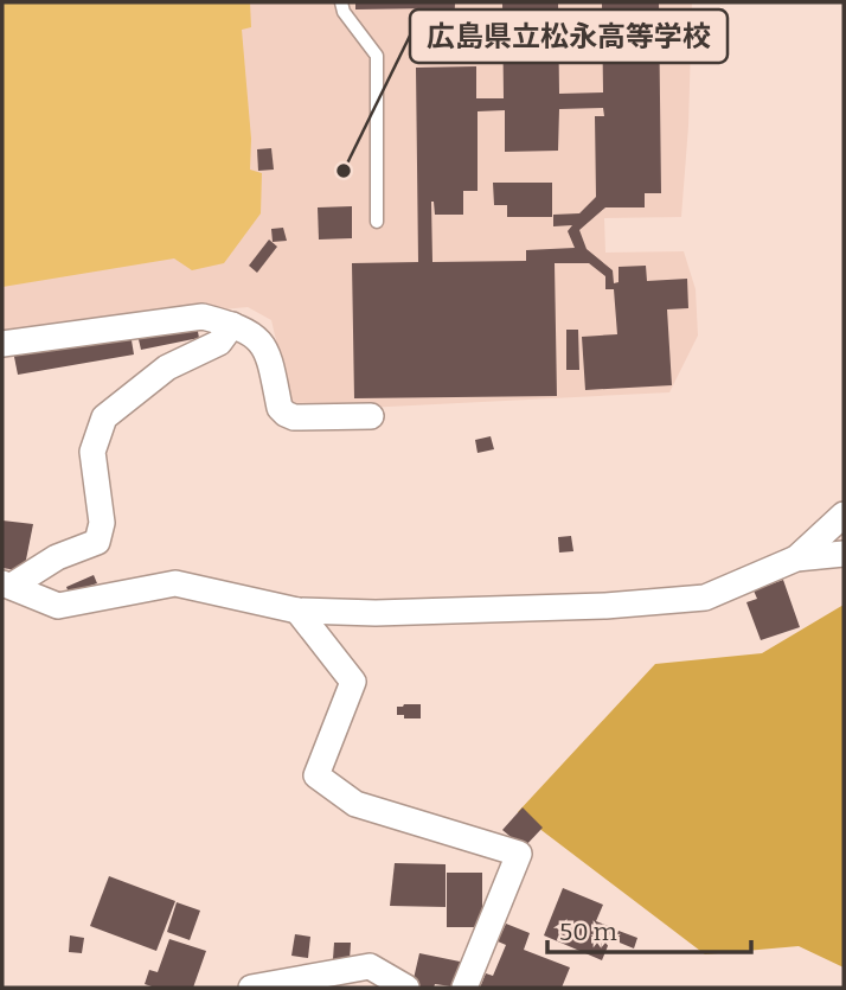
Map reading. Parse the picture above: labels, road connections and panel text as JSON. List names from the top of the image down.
{
  "places": ["広島県立松永高等学校"],
  "scale_bar": "50 m"
}
